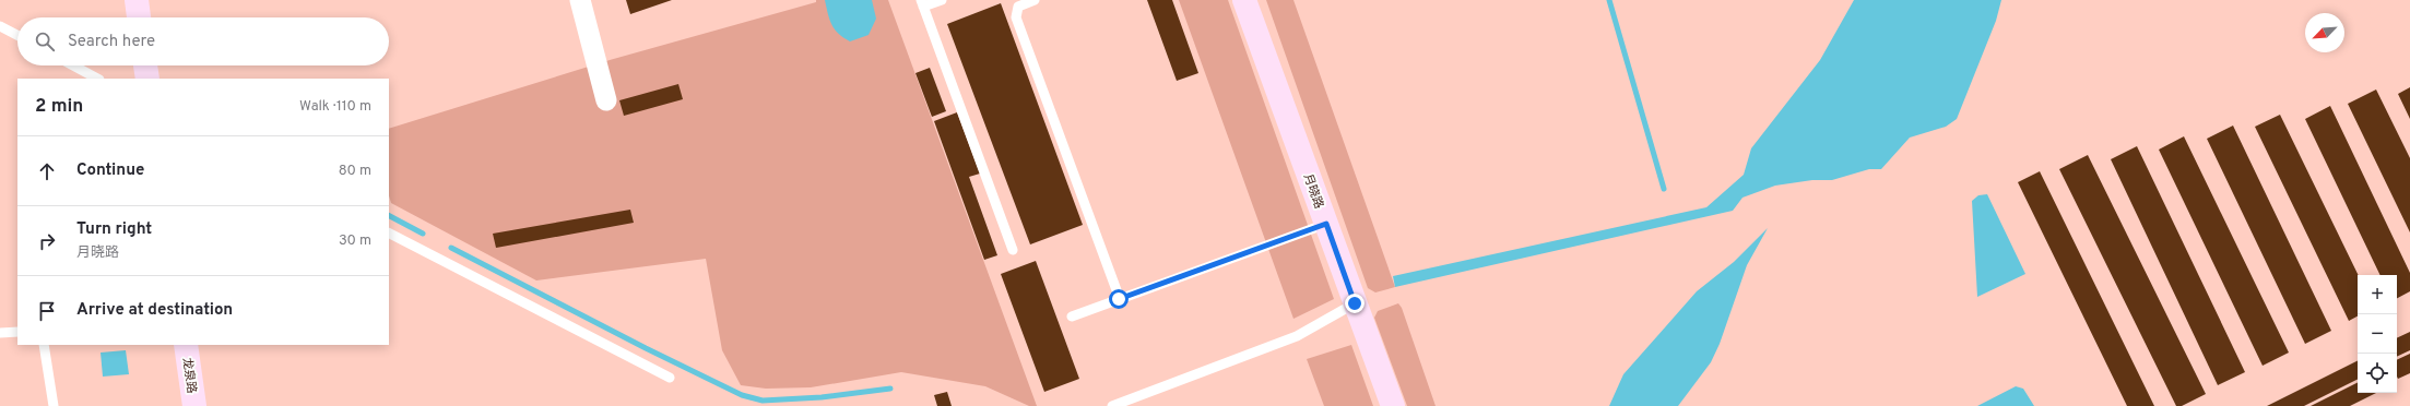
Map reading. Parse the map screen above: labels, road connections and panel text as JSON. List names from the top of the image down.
{
  "streets": {
    "street": ["月晓路", "龙泉路"]
  },
  "north": "bottom left",
  "page": {
    "search": "Search here",
    "heading": ["2 min", "Walk · 110 m"],
    "list": [
      ["Continue", "80 m"],
      ["Turn right", "月晓路", "30 m"],
      "Arrive at destination"
    ],
    "map_buttons": ["+", "−"]
  }
}
